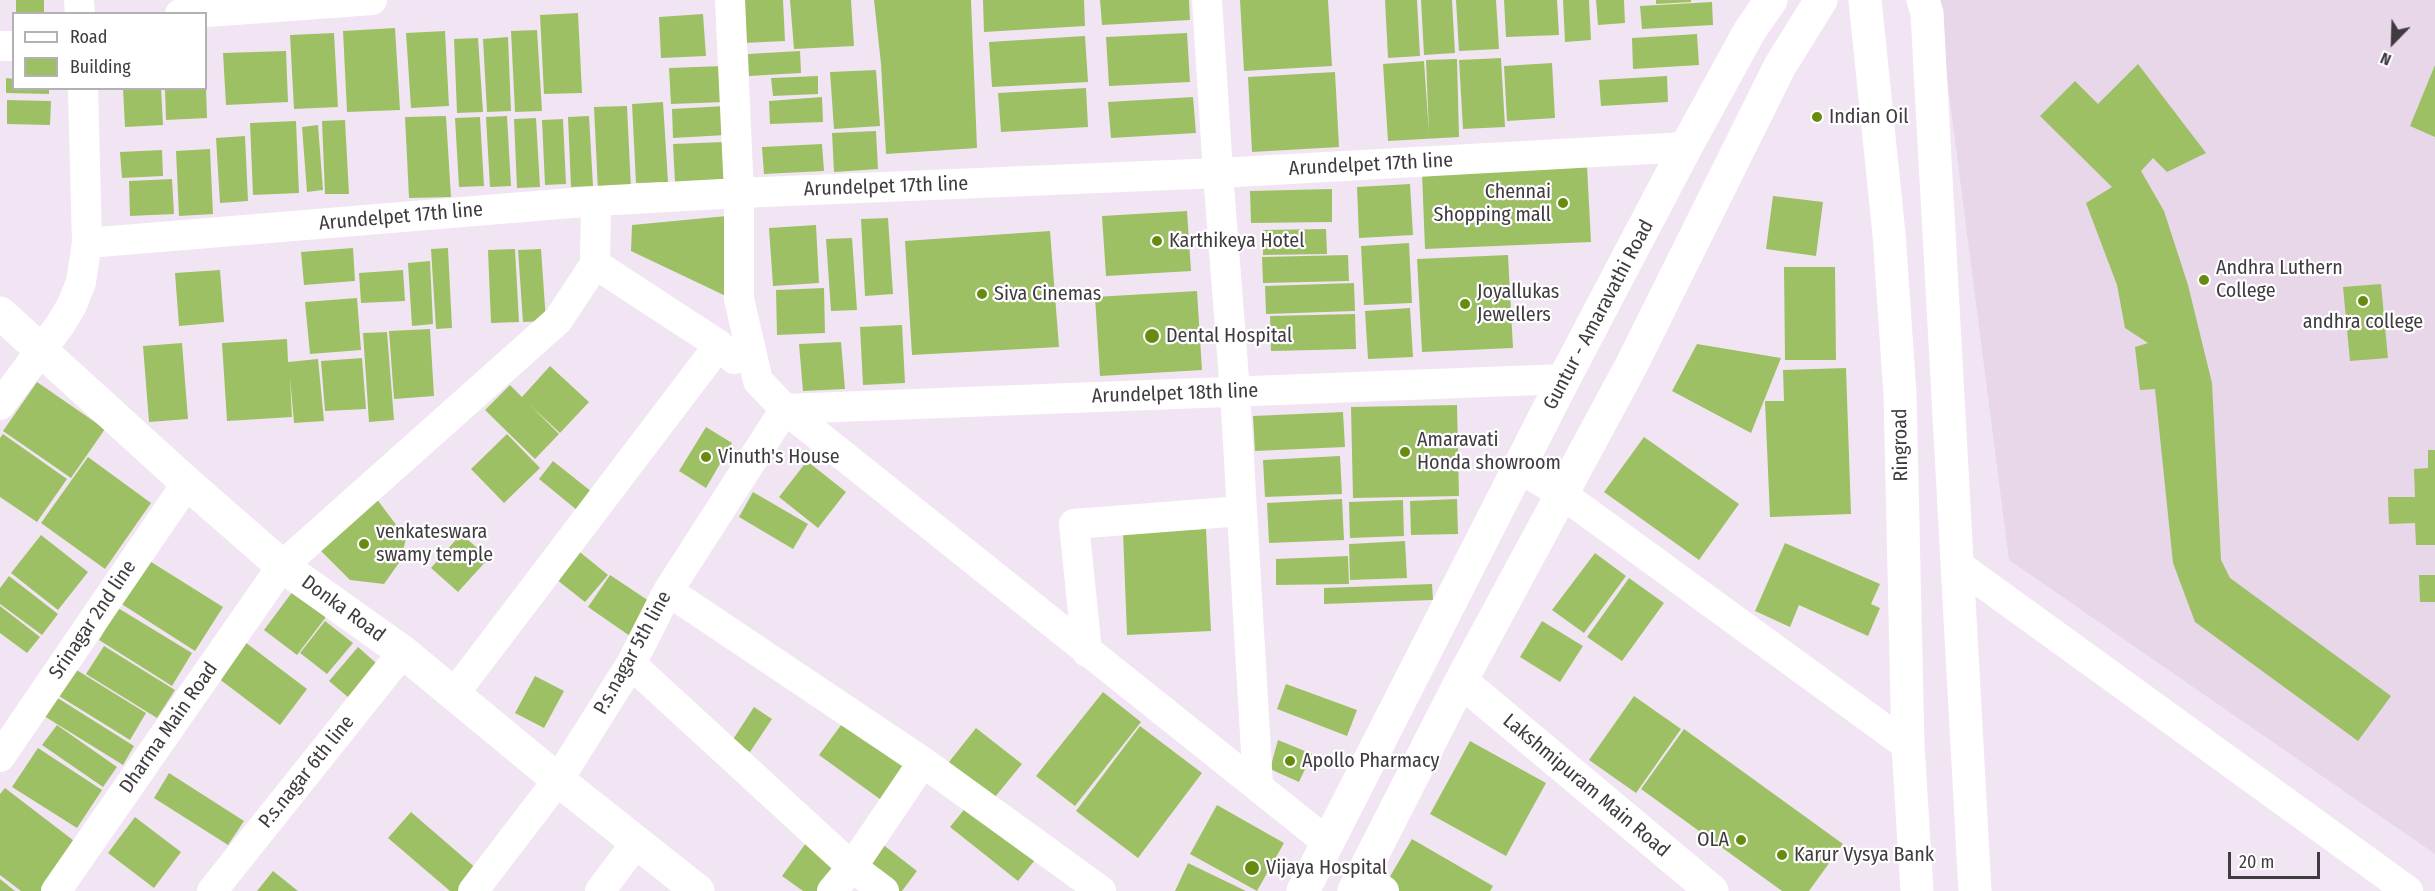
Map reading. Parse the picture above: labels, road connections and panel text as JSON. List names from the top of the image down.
{
  "streets": {
    "main road": [
      "Guntur - Amaravathi Road",
      "Ringroad",
      "Donka Road",
      "Lakshmipuram Main Road"
    ],
    "street": [
      "Arundelpet 17th line",
      "Arundelpet 18th line",
      "Srinagar 2nd line",
      "P.s.nagar 5th line",
      "Dharma Main Road",
      "P.s.nagar 6th line"
    ]
  },
  "crossings": [
    ["Arundelpet 17th line", "Guntur - Amaravathi Road"],
    ["Guntur - Amaravathi Road", "Arundelpet 18th line"],
    ["Arundelpet 18th line", "P.s.nagar 5th line"],
    ["Donka Road", "Srinagar 2nd line"],
    ["Donka Road", "P.s.nagar 5th line"],
    ["Donka Road", "Dharma Main Road"],
    ["Donka Road", "P.s.nagar 6th line"]
  ],
  "places": [
    "Indian Oil",
    "Chennai Shopping mall",
    "Karthikeya Hotel",
    "Andhra Luthern College",
    "Siva Cinemas",
    "andhra college",
    "Joyallukas Jewellers",
    "Dental Hospital",
    "Amaravati Honda showroom",
    "Vinuth's House",
    "venkateswara swamy temple",
    "Apollo Pharmacy",
    "OLA",
    "Karur Vysya Bank",
    "Vijaya Hospital"
  ],
  "legend": ["Road", "Building"],
  "scale_bar": "20 m",
  "north": "bottom left"
}
